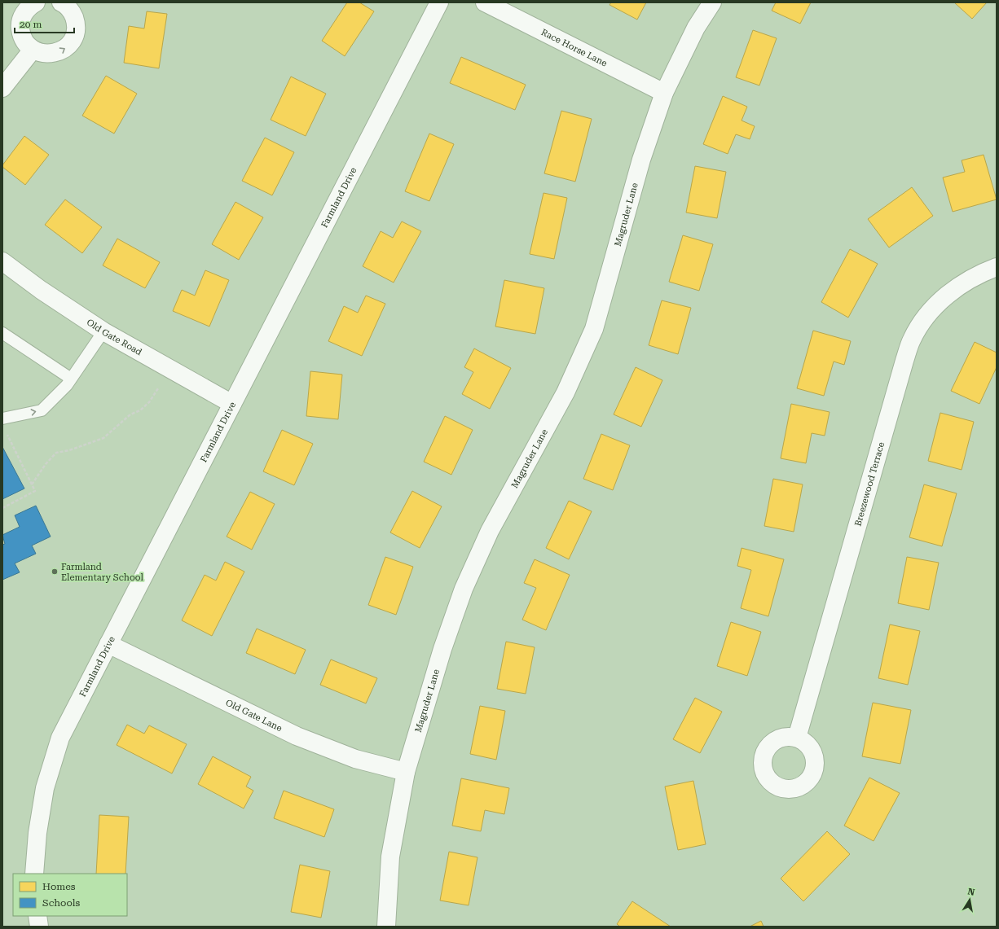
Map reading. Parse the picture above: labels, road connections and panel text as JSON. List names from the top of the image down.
{
  "streets": {
    "street": [
      "Race Horse Lane",
      "Farmland Drive",
      "Magruder Lane",
      "Old Gate Road",
      "Breezewood Terrace",
      "Old Gate Lane"
    ]
  },
  "crossings": [
    ["Race Horse Lane", "Magruder Lane"],
    ["Farmland Drive", "Old Gate Road"],
    ["Farmland Drive", "Old Gate Lane"],
    ["Magruder Lane", "Old Gate Lane"]
  ],
  "places": ["Farmland Elementary School"],
  "legend": ["Homes", "Schools"],
  "scale_bar": "20 m",
  "north": "top"
}
